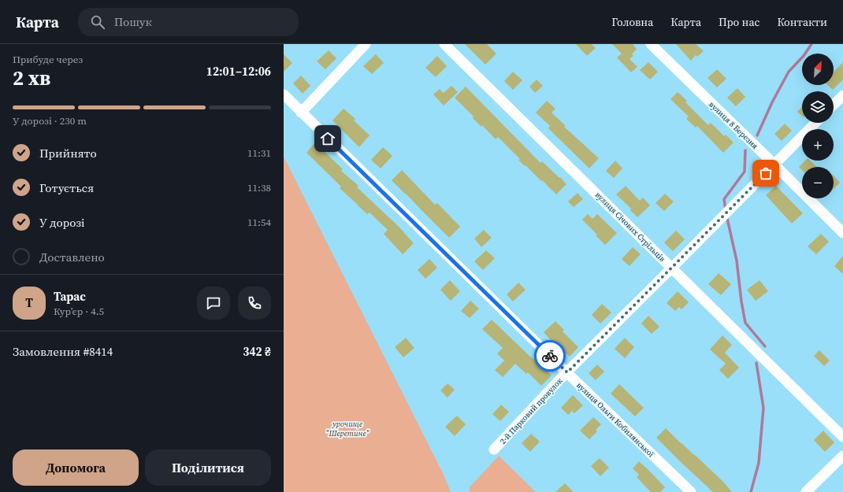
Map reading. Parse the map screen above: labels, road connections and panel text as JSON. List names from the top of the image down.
{
  "streets": {
    "street": [
      "вулиця 8 Березня",
      "вулиця Січових Стрільців",
      "2-й Парковий провулок",
      "вулиця Ольги Кобилянської"
    ]
  },
  "crossings": [
    ["вулиця 8 Березня", "2-й Парковий провулок"],
    ["вулиця Січових Стрільців", "2-й Парковий провулок"],
    ["2-й Парковий провулок", "вулиця Ольги Кобилянської"]
  ],
  "parks": ["урочище \"Шеретине\""],
  "north": "top right",
  "page": {
    "header": "Карта",
    "search": "Пошук",
    "nav": [
      "Головна",
      "Карта",
      "Про нас",
      "Контакти"
    ],
    "heading": ["2 хв", "Прибуде через", "12:01–12:06"],
    "panel": [
      "Тарас",
      "Кур’єр · 4.5",
      "Замовлення #8414",
      "342 ₴"
    ],
    "map_buttons": ["+", "−"],
    "bar": "У дорозі · 230 m",
    "list": [
      ["Прийнято", "11:31"],
      ["Готується", "11:38"],
      ["У дорозі", "11:54"],
      "Доставлено"
    ],
    "round": "Т",
    "buttons": ["Допомога", "Поділитися"]
  }
}
